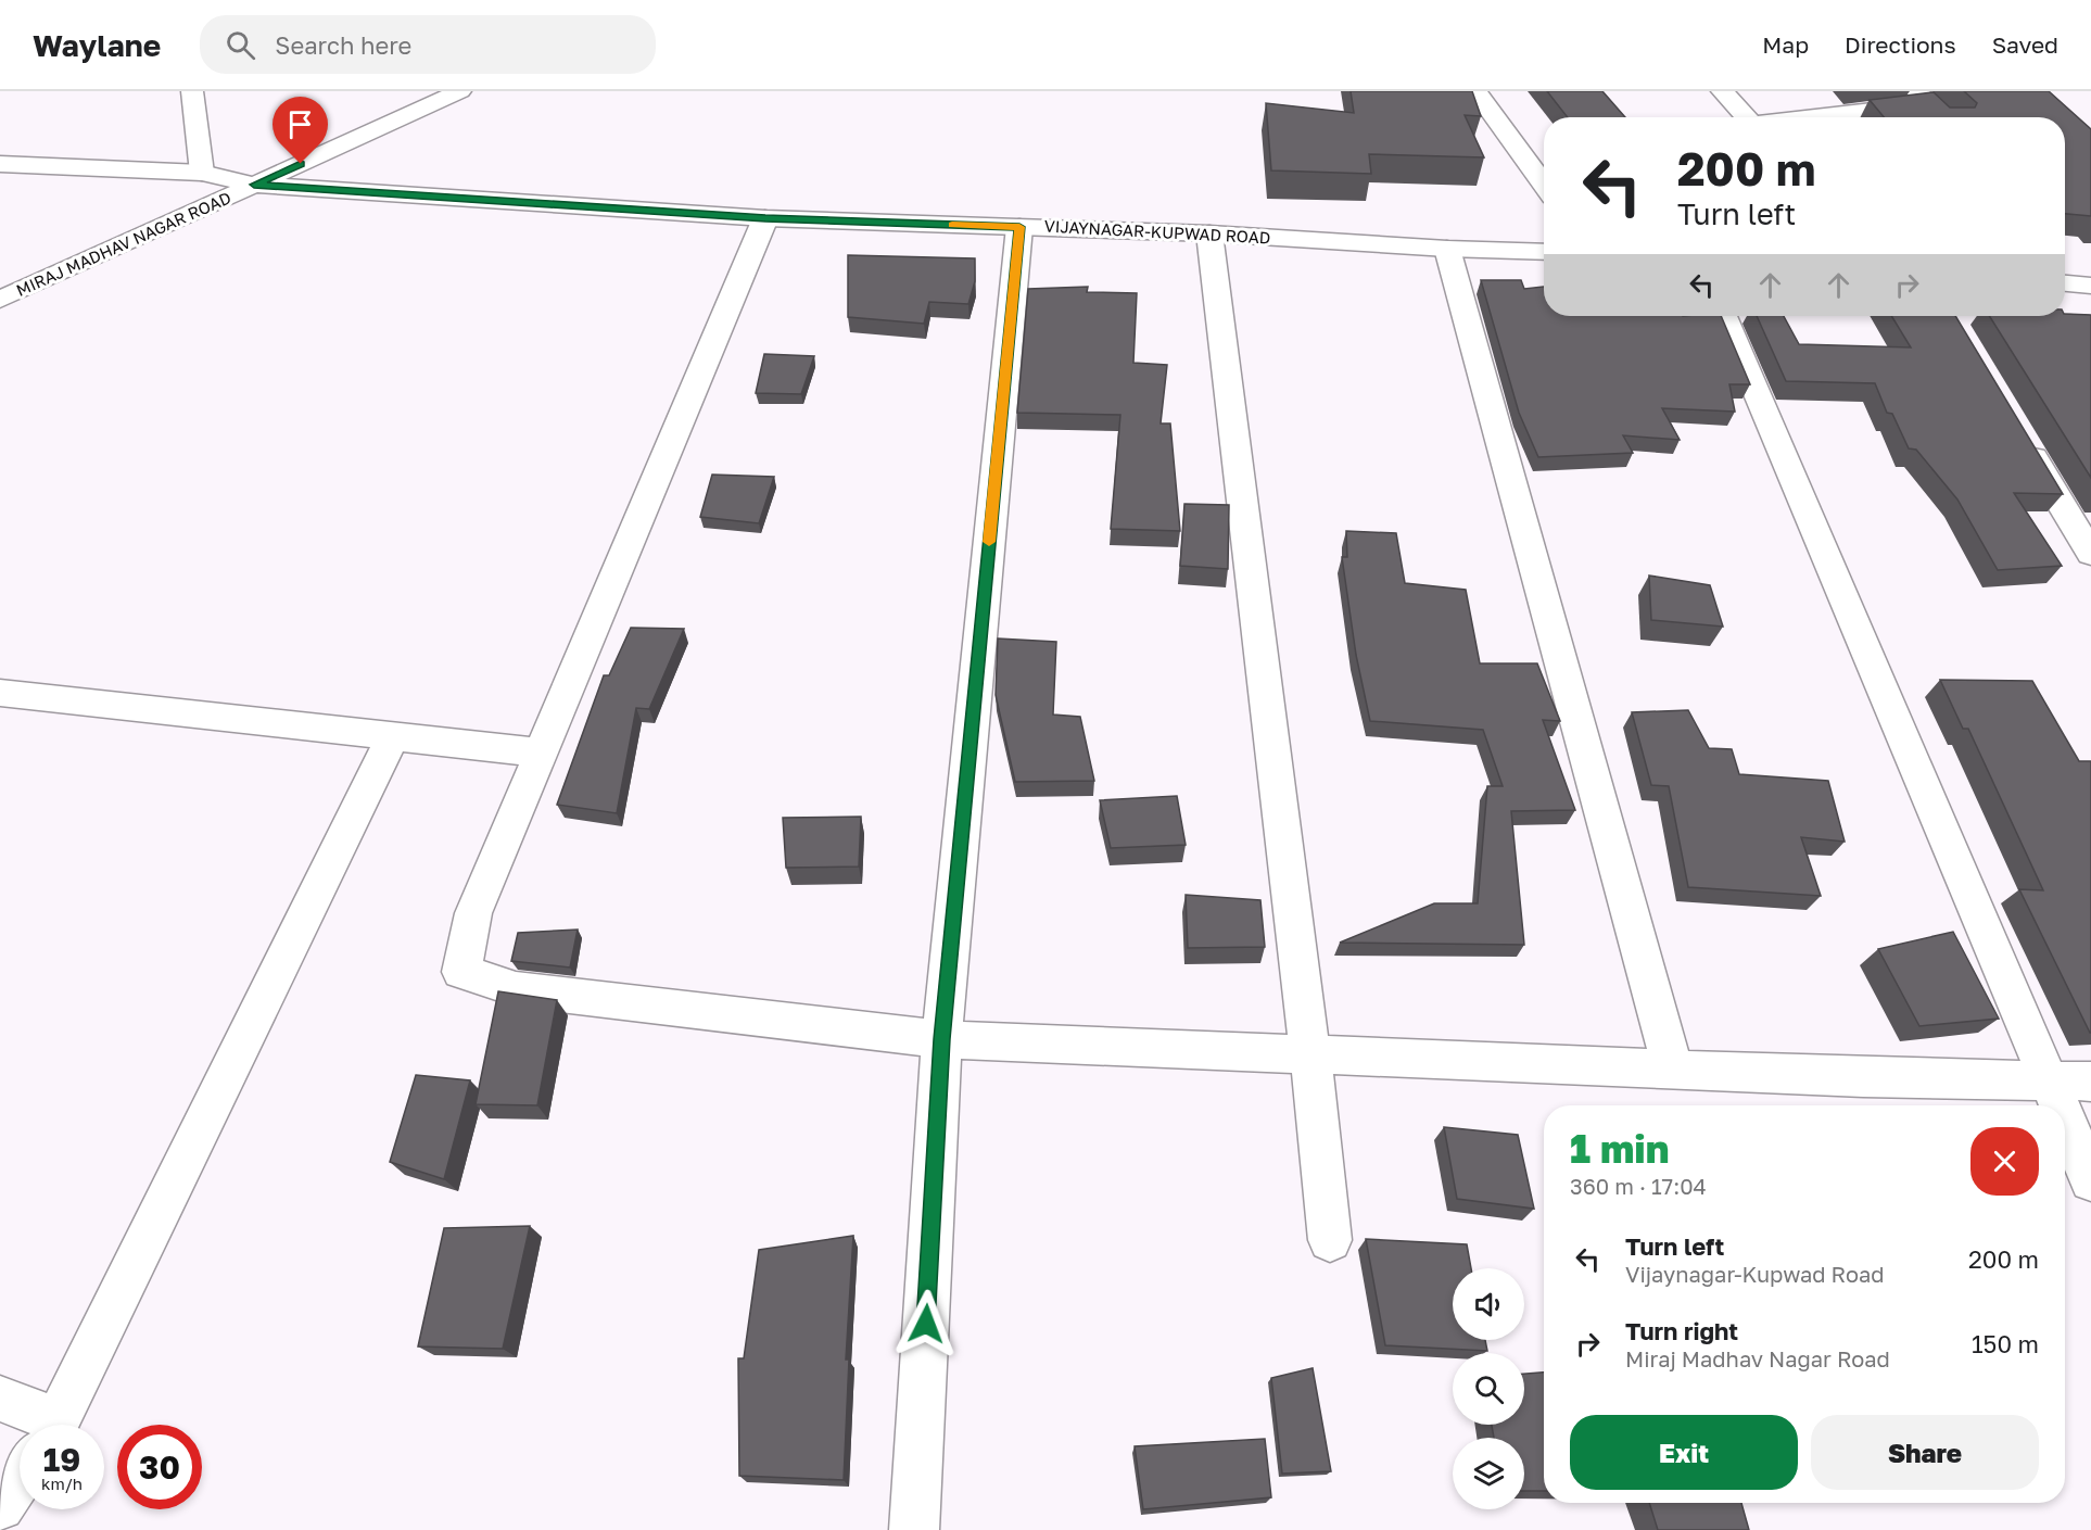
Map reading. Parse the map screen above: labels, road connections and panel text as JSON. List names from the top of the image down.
{
  "streets": {
    "street": ["VIJAYNAGAR-KUPWAD ROAD", "MIRAJ MADHAV NAGAR ROAD"]
  },
  "crossings": [
    ["VIJAYNAGAR-KUPWAD ROAD", "MIRAJ MADHAV NAGAR ROAD"]
  ],
  "page": {
    "header": "Waylane",
    "search": "Search here",
    "nav": ["Map", "Directions", "Saved"],
    "turn": ["200 m", "Turn left"],
    "heading": ["1 min", "360 m · 17:04"],
    "list": [
      {
        "name": "Turn left",
        "note": "Vijaynagar-Kupwad Road",
        "value": "200 m"
      },
      {
        "name": "Turn right",
        "note": "Miraj Madhav Nagar Road",
        "value": "150 m"
      }
    ],
    "buttons": ["Exit", "Share"],
    "speed": "19 km/h",
    "limit": "30"
  }
}
